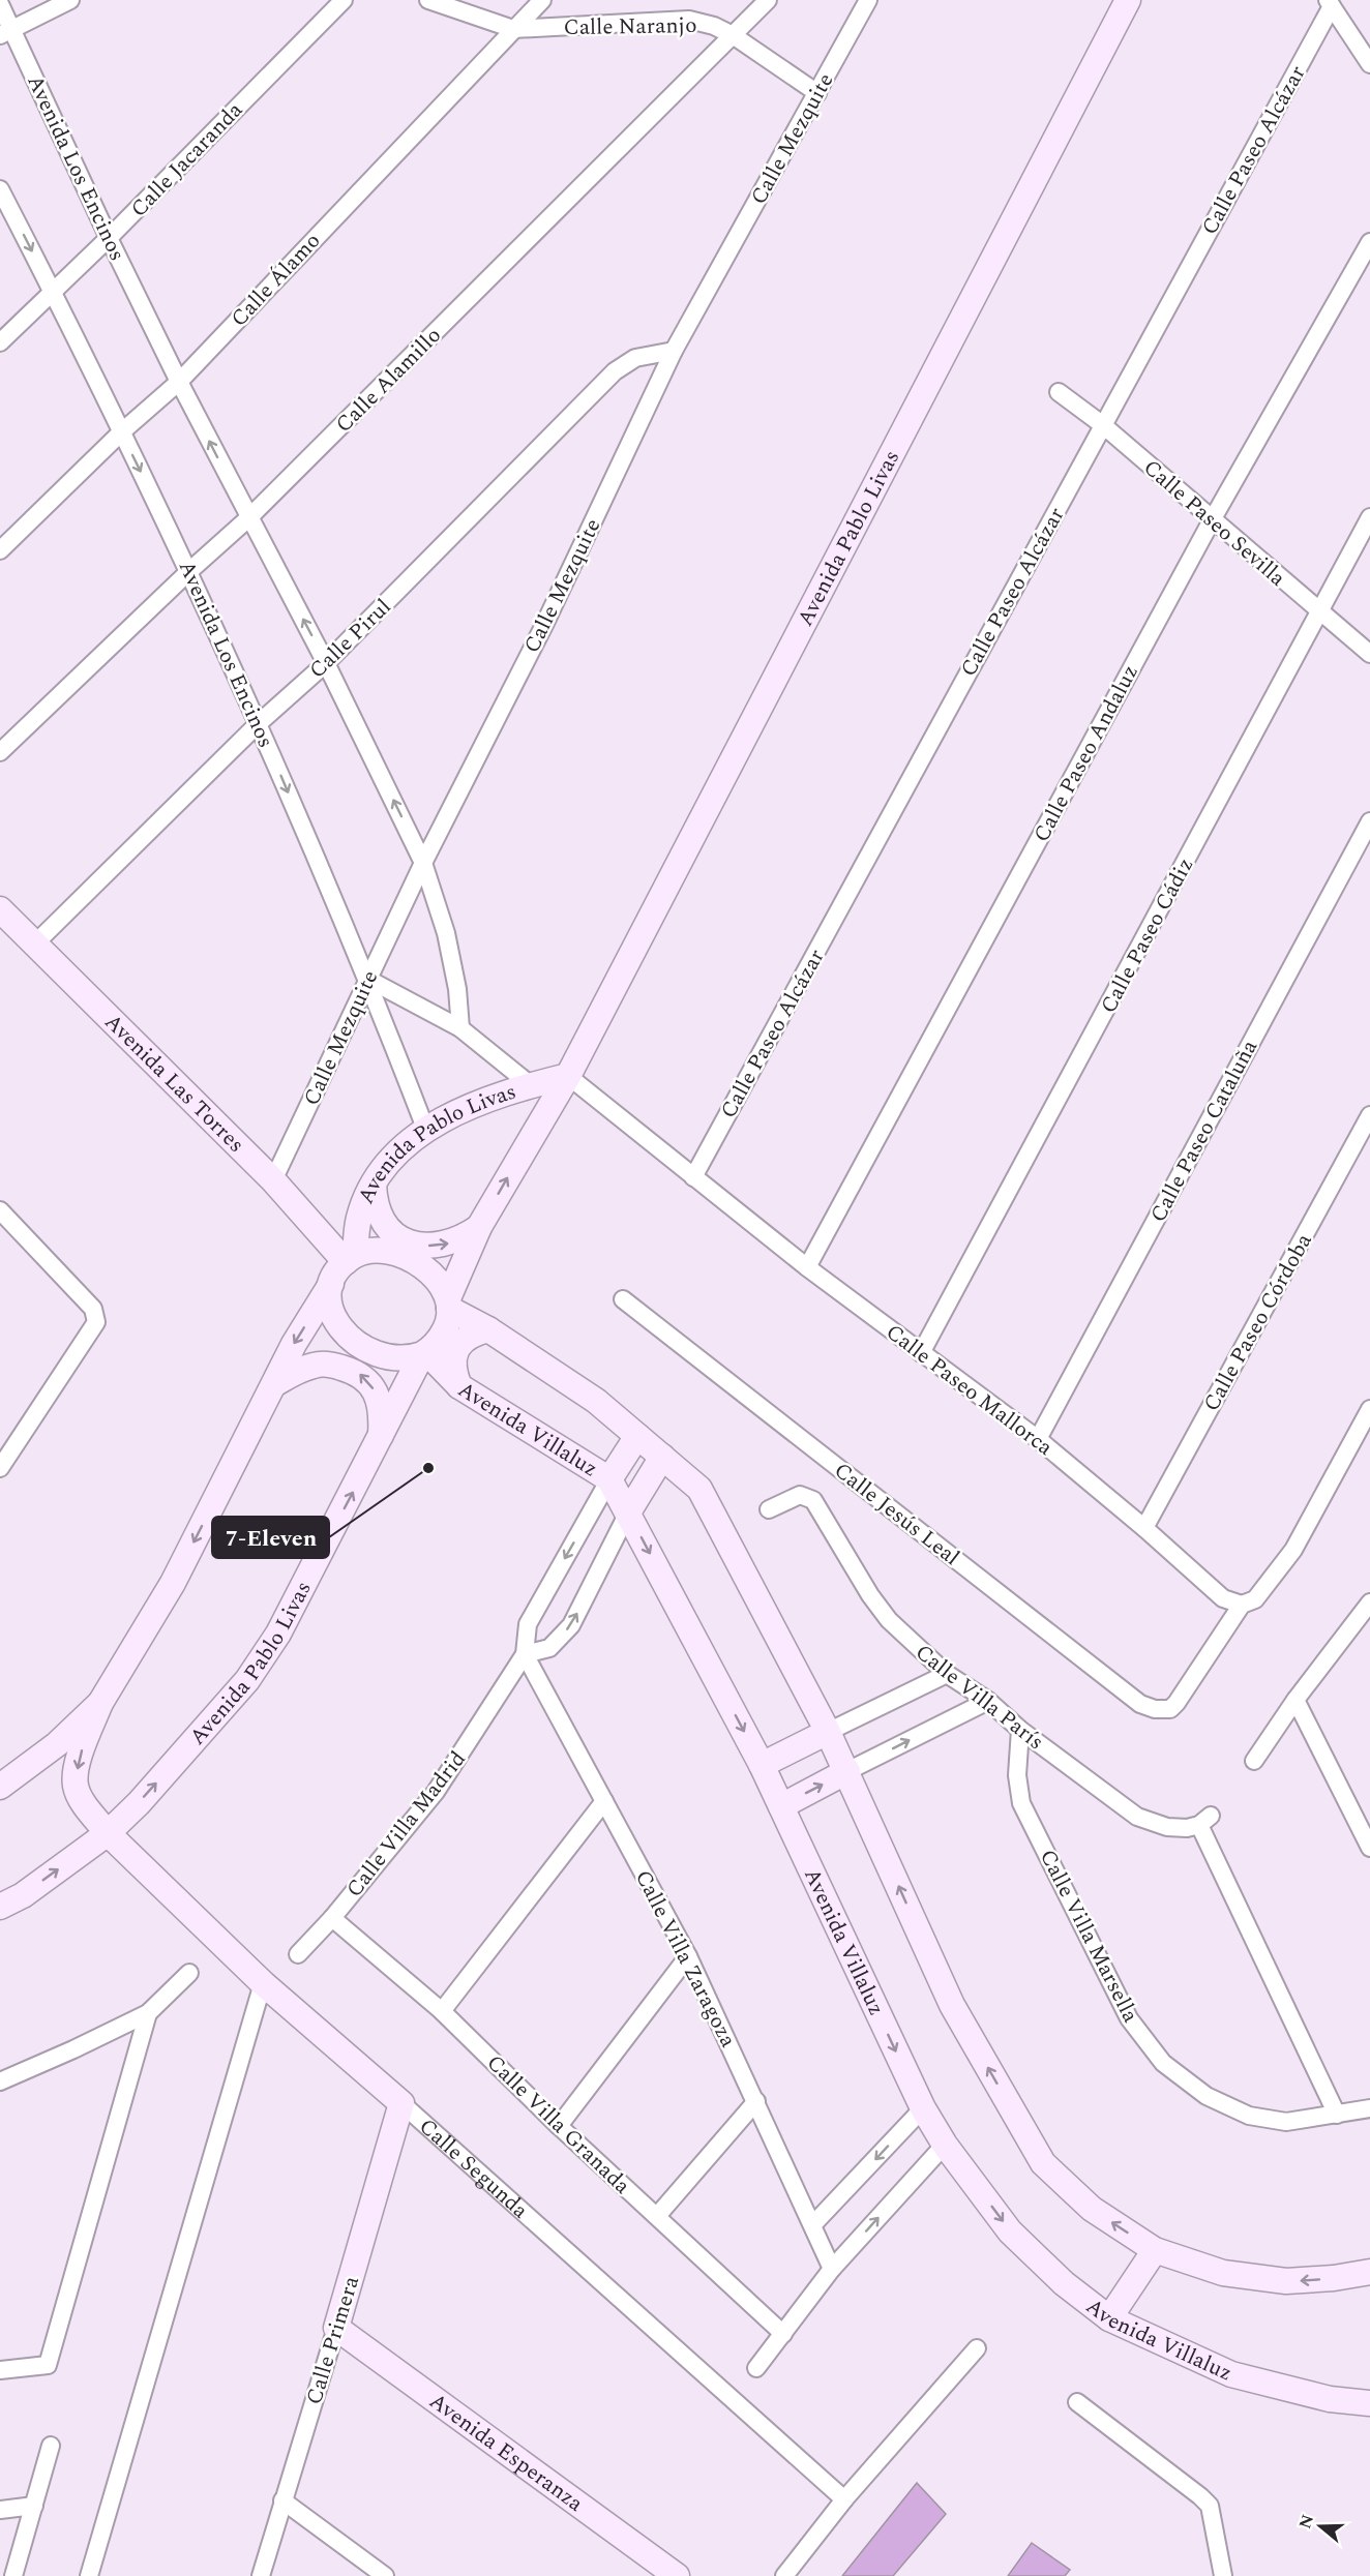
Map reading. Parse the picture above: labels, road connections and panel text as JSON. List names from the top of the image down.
{
  "streets": {
    "street": [
      "Calle Naranjo",
      "Calle Mezquite",
      "Calle Paseo Alcázar",
      "Calle Jacaranda",
      "Avenida Los Encinos",
      "Calle Álamo",
      "Calle Alamillo",
      "Calle Paseo Sevilla",
      "Avenida Pablo Livas",
      "Calle Pirul",
      "Calle Paseo Andaluz",
      "Calle Paseo Cádiz",
      "Avenida Las Torres",
      "Calle Paseo Cataluña",
      "Calle Paseo Córdoba",
      "Calle Paseo Mallorca",
      "Avenida Villaluz",
      "Calle Jesús Leal",
      "Calle Villa París",
      "Calle Villa Madrid",
      "Calle Villa Marsella",
      "Calle Villa Zaragoza",
      "Calle Villa Granada",
      "Calle Segunda",
      "Calle Primera",
      "Avenida Esperanza"
    ]
  },
  "crossings": [
    ["Calle Naranjo", "Calle Mezquite"],
    ["Calle Naranjo", "Calle Álamo"],
    ["Calle Naranjo", "Calle Alamillo"],
    ["Calle Mezquite", "Avenida Los Encinos"],
    ["Calle Mezquite", "Calle Pirul"],
    ["Calle Mezquite", "Avenida Las Torres"],
    ["Calle Paseo Alcázar", "Calle Paseo Sevilla"],
    ["Calle Paseo Alcázar", "Calle Paseo Mallorca"],
    ["Calle Jacaranda", "Avenida Los Encinos"],
    ["Avenida Los Encinos", "Calle Álamo"],
    ["Avenida Los Encinos", "Calle Alamillo"],
    ["Avenida Los Encinos", "Avenida Pablo Livas"],
    ["Avenida Los Encinos", "Calle Pirul"],
    ["Calle Paseo Sevilla", "Calle Paseo Andaluz"],
    ["Calle Paseo Sevilla", "Calle Paseo Cádiz"],
    ["Avenida Pablo Livas", "Avenida Las Torres"],
    ["Avenida Pablo Livas", "Calle Paseo Mallorca"],
    ["Avenida Pablo Livas", "Avenida Villaluz"],
    ["Avenida Pablo Livas", "Calle Segunda"],
    ["Calle Pirul", "Avenida Las Torres"],
    ["Calle Paseo Andaluz", "Calle Paseo Mallorca"],
    ["Calle Paseo Cádiz", "Calle Paseo Mallorca"],
    ["Avenida Las Torres", "Avenida Villaluz"],
    ["Calle Paseo Cataluña", "Calle Paseo Mallorca"],
    ["Calle Paseo Córdoba", "Calle Paseo Mallorca"],
    ["Calle Paseo Mallorca", "Calle Jesús Leal"],
    ["Avenida Villaluz", "Calle Villa Madrid"],
    ["Calle Villa París", "Calle Villa Marsella"],
    ["Calle Villa Madrid", "Calle Villa Zaragoza"],
    ["Calle Villa Madrid", "Calle Villa Granada"],
    ["Calle Segunda", "Calle Primera"],
    ["Calle Primera", "Avenida Esperanza"]
  ],
  "places": ["7-Eleven"],
  "north": "left"
}
